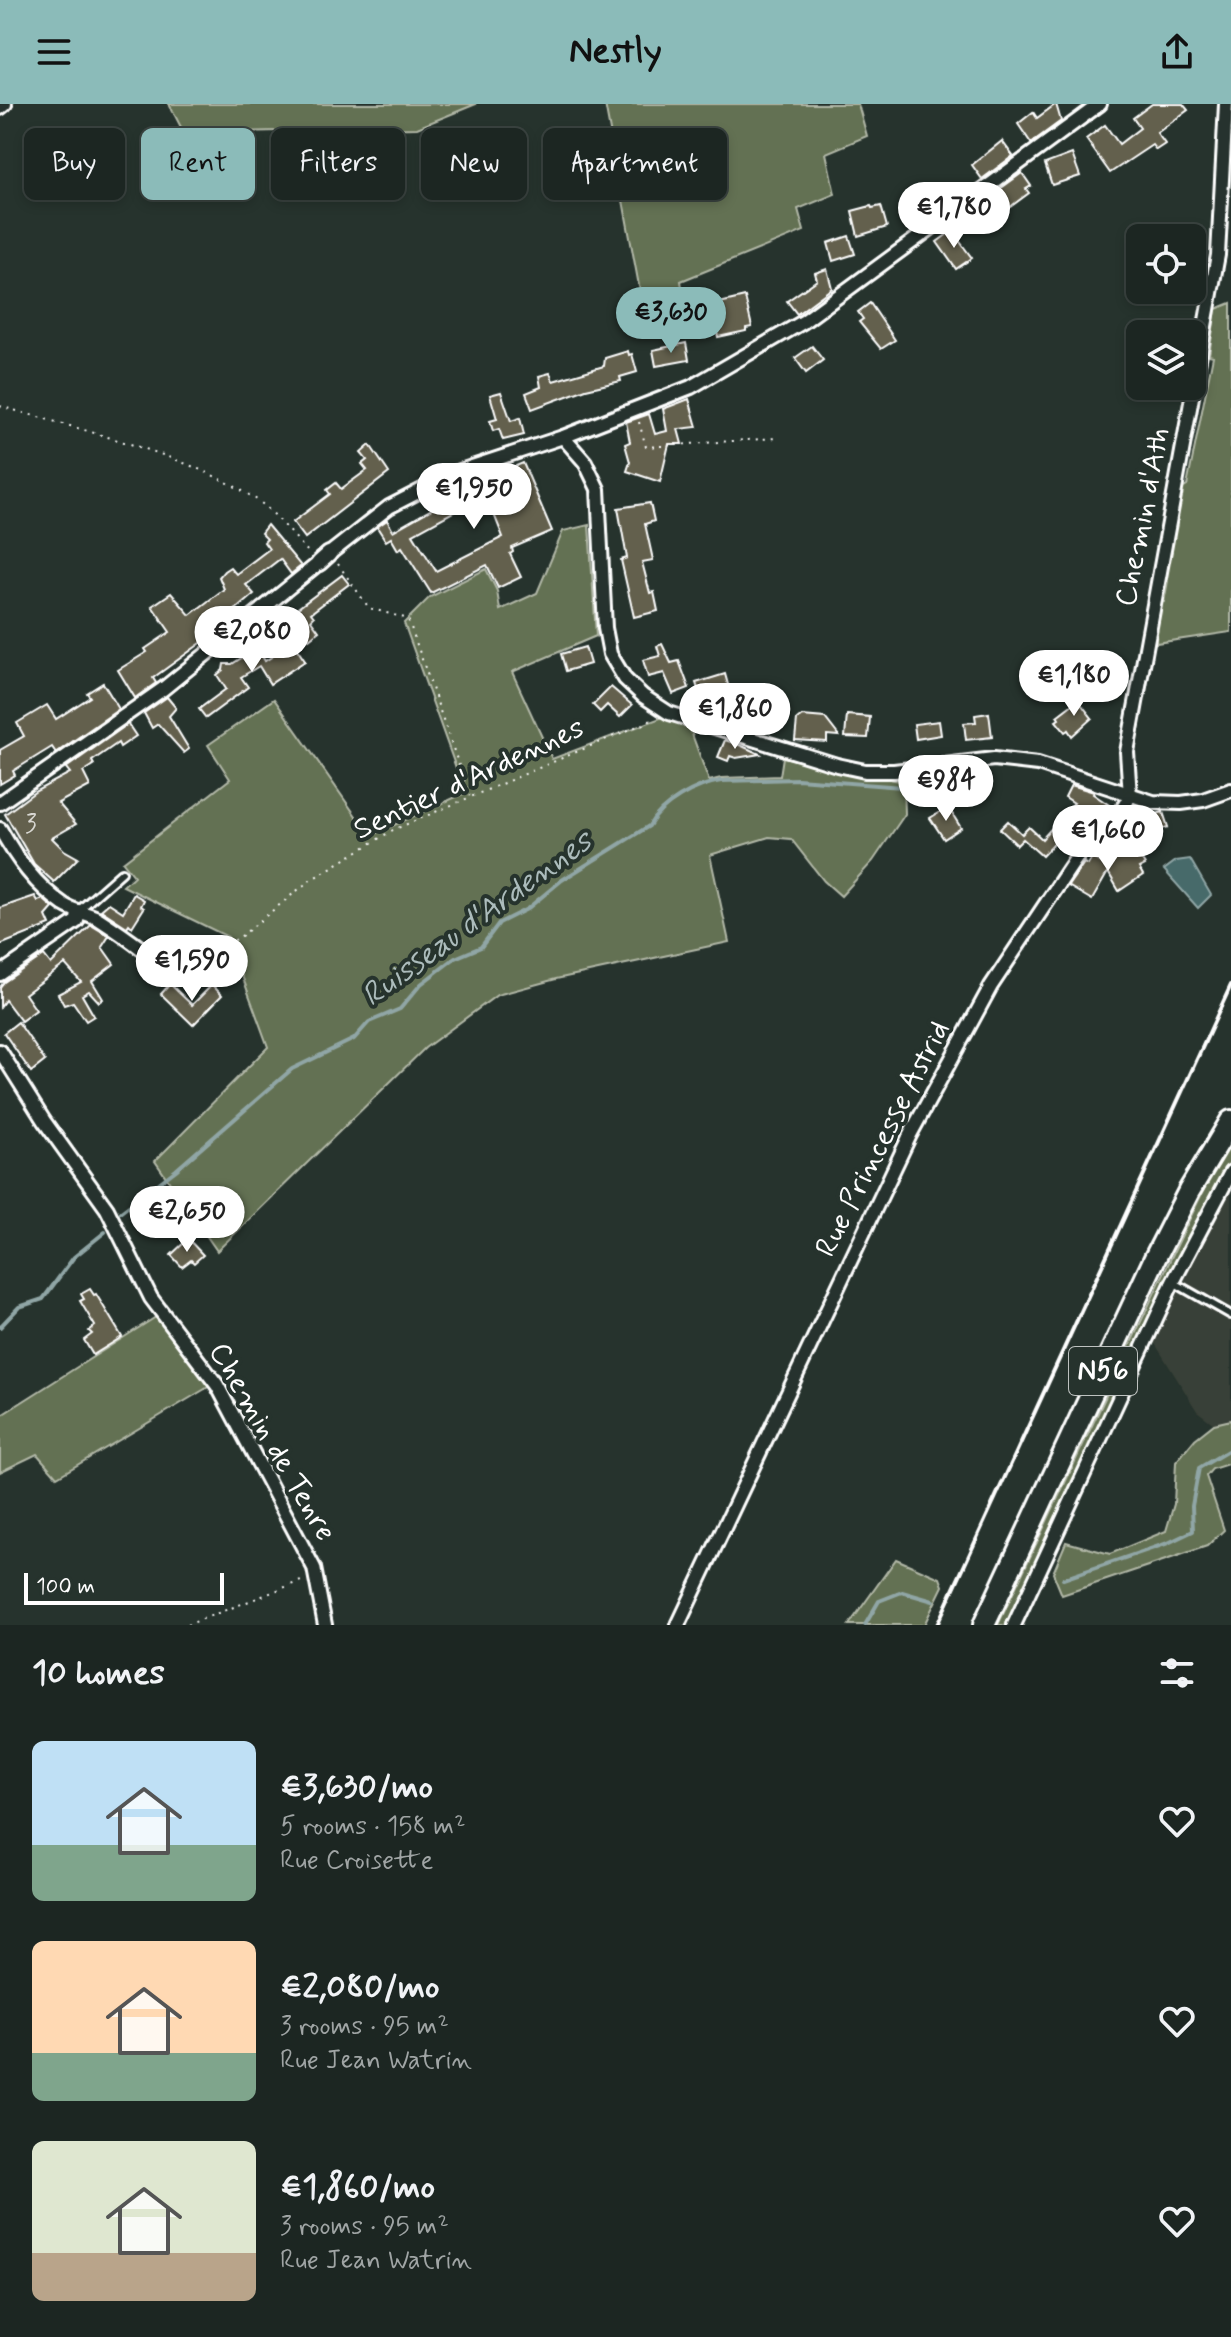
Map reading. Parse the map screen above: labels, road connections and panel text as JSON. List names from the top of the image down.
{
  "streets": {
    "highway": ["N56"],
    "street": ["Chemin d'Ath", "Rue Princesse Astrid", "Chemin de Tenre"],
    "path": ["Sentier d'Ardennes"]
  },
  "crossings": [
    ["Chemin d'Ath", "Rue Princesse Astrid"]
  ],
  "water": ["Ruisseau d'Ardennes"],
  "house_numbers": ["3"],
  "scale_bar": "100 m",
  "page": {
    "header": "Nestly",
    "chip": [
      "Buy",
      "Rent",
      "Filters",
      "New",
      "Apartment"
    ],
    "price": [
      "€1,780",
      "€3,630",
      "€1,950",
      "€2,080",
      "€1,180",
      "€1,860",
      "€984",
      "€1,660",
      "€1,590",
      "€2,650"
    ],
    "scale": "100 m",
    "heading": "10 homes",
    "list": [
      {
        "name": "€3,630/mo",
        "note": "5 rooms · 158 m² · Rue Croisette"
      },
      {
        "name": "€2,080/mo",
        "note": "3 rooms · 95 m² · Rue Jean Watrin"
      },
      {
        "name": "€1,860/mo",
        "note": "3 rooms · 95 m² · Rue Jean Watrin"
      }
    ]
  }
}
